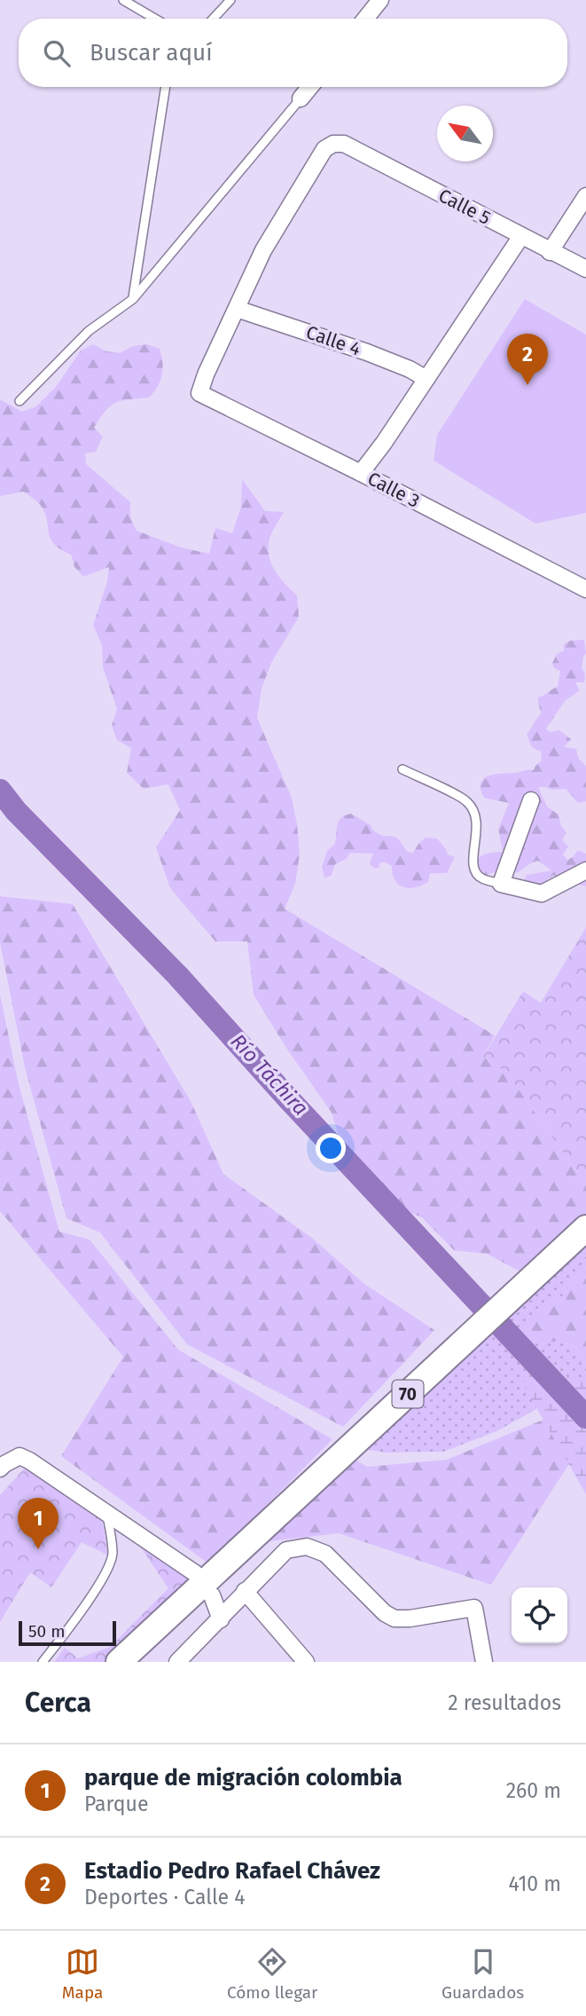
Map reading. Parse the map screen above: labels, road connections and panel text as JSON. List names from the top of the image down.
{
  "streets": {
    "highway": ["70"],
    "street": ["Calle 5", "Calle 4", "Calle 3"]
  },
  "crossings": [
    ["Calle 5", "Calle 4"],
    ["Calle 5", "Calle 3"],
    ["Calle 4", "Calle 3"]
  ],
  "water": ["Río Táchira"],
  "scale_bar": "50 m",
  "north": "top left",
  "page": {
    "search": "Buscar aquí",
    "pins": ["2", "1"],
    "scale": "50 m",
    "heading": ["Cerca", "2 resultados"],
    "list": [
      {
        "mark": "1",
        "name": "parque de migración colombia",
        "note": "Parque",
        "value": "260 m"
      },
      {
        "mark": "2",
        "name": "Estadio Pedro Rafael Chávez",
        "note": "Deportes · Calle 4",
        "value": "410 m"
      }
    ],
    "nav": ["Mapa", "Cómo llegar", "Guardados"]
  }
}
